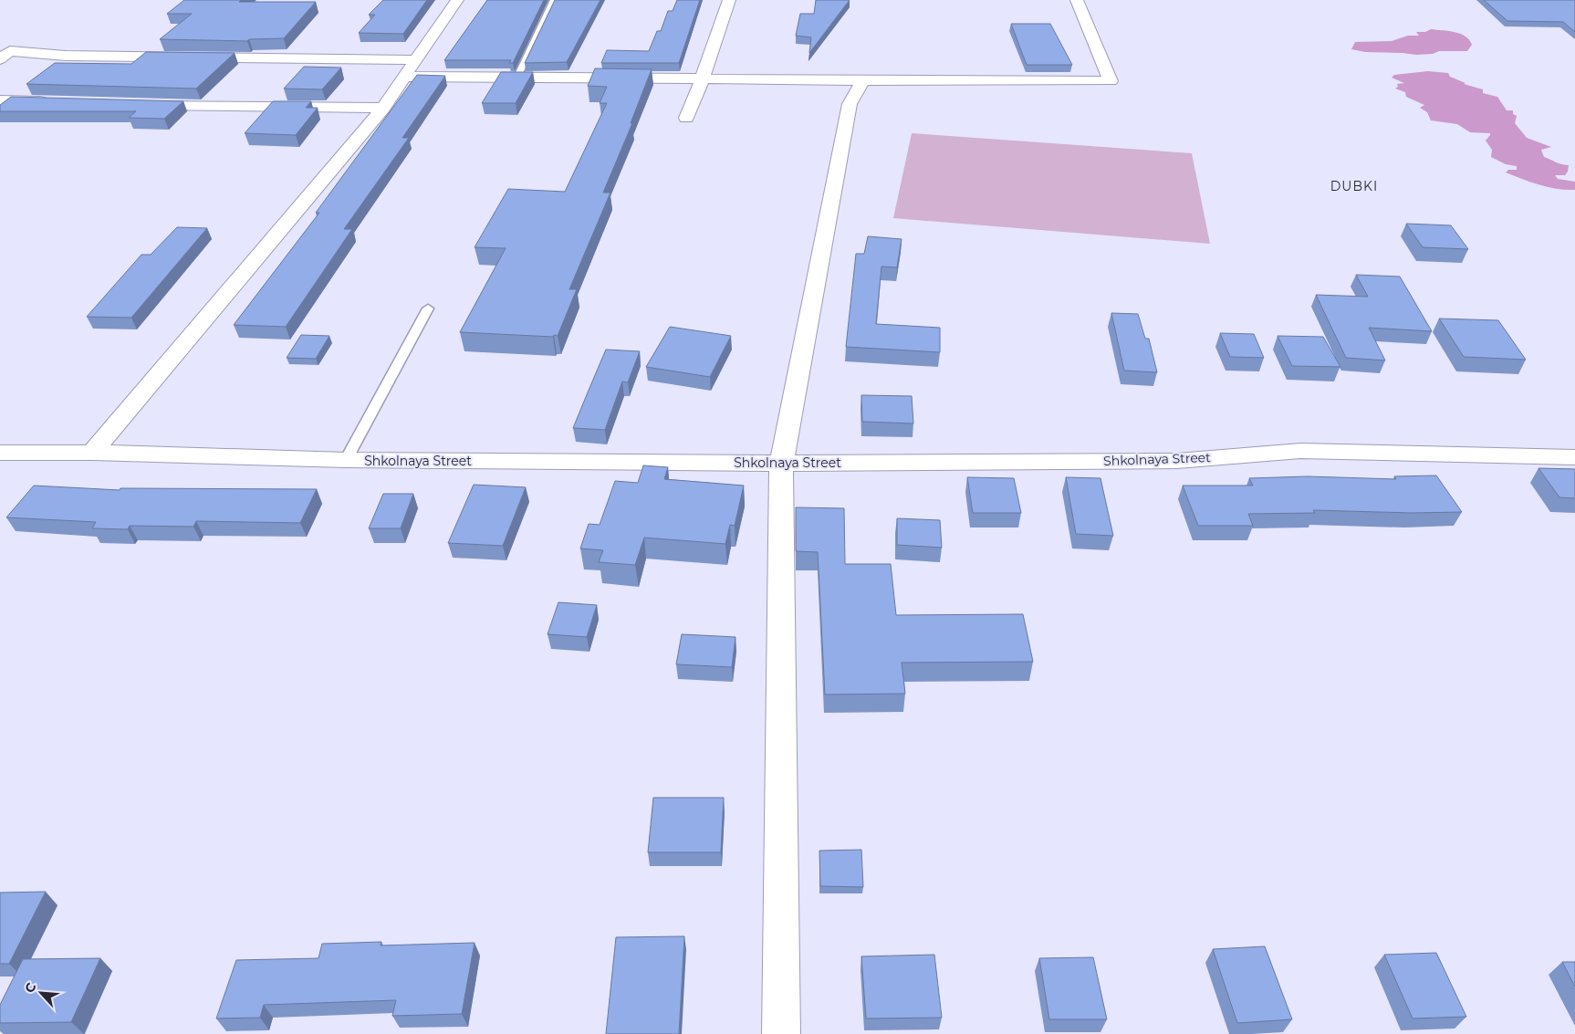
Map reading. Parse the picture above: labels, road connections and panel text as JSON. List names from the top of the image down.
{
  "streets": {
    "street": ["Shkolnaya Street"]
  },
  "districts": ["DUBKI"],
  "north": "top left"
}
